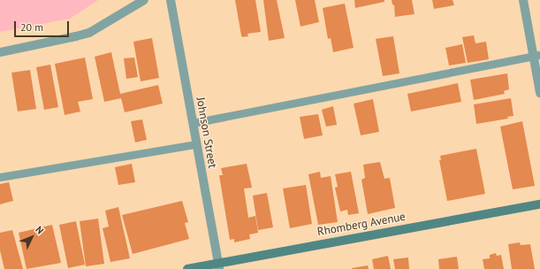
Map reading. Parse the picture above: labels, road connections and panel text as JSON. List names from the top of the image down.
{
  "streets": {
    "main road": ["Rhomberg Avenue"],
    "street": ["Johnson Street"]
  },
  "crossings": [
    ["Johnson Street", "Rhomberg Avenue"]
  ],
  "scale_bar": "20 m",
  "north": "top right"
}
